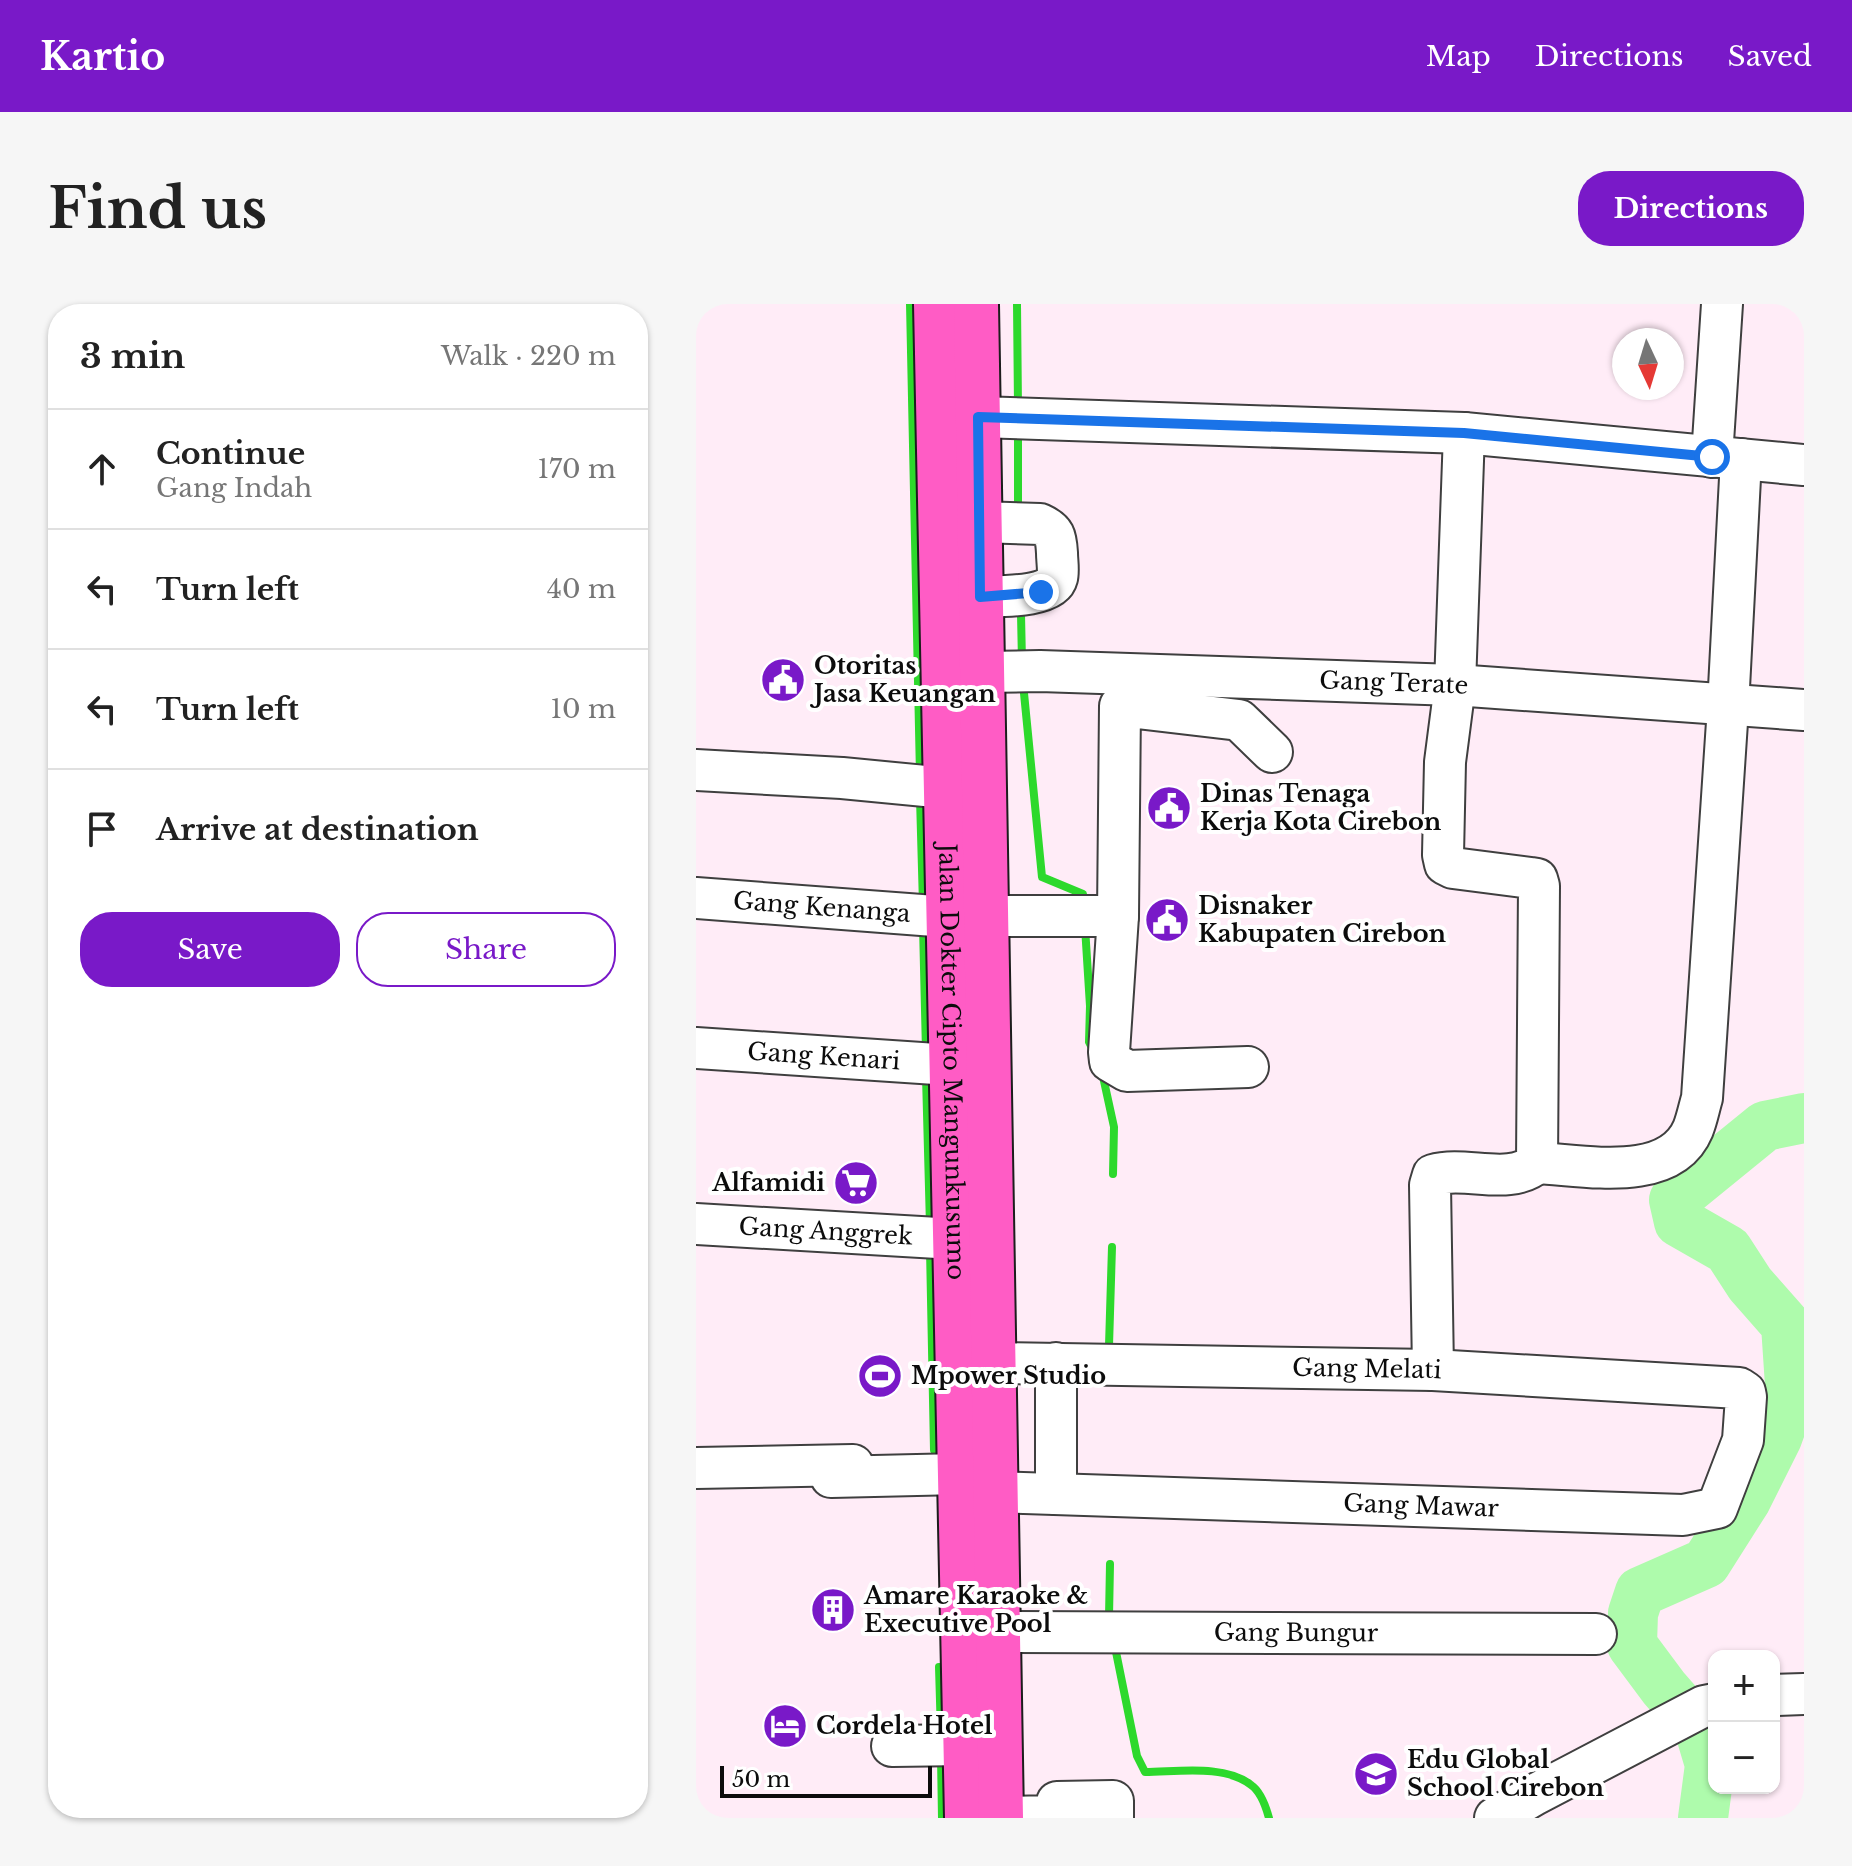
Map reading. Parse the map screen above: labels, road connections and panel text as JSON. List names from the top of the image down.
{
  "streets": {
    "main road": ["Jalan Dokter Cipto Mangunkusumo"],
    "street": [
      "Gang Terate",
      "Gang Kenanga",
      "Gang Kenari",
      "Gang Anggrek",
      "Gang Melati",
      "Gang Mawar",
      "Gang Bungur"
    ]
  },
  "crossings": [
    ["Gang Terate", "Jalan Dokter Cipto Mangunkusumo"],
    ["Gang Kenanga", "Jalan Dokter Cipto Mangunkusumo"],
    ["Gang Kenari", "Jalan Dokter Cipto Mangunkusumo"],
    ["Jalan Dokter Cipto Mangunkusumo", "Gang Anggrek"],
    ["Jalan Dokter Cipto Mangunkusumo", "Gang Melati"],
    ["Jalan Dokter Cipto Mangunkusumo", "Gang Mawar"],
    ["Jalan Dokter Cipto Mangunkusumo", "Gang Bungur"],
    ["Gang Melati", "Gang Mawar"]
  ],
  "places": {
    "public building": ["Otoritas Jasa Keuangan", "Dinas Tenaga Kerja Kota Cirebon", "Disnaker Kabupaten Cirebon"],
    "supermarket": ["Alfamidi"],
    "sports": ["Mpower Studio"],
    "building": ["Amare Karaoke & Executive Pool"],
    "hotel": ["Cordela Hotel"],
    "school or university": ["Edu Global School Cirebon"]
  },
  "scale_bar": "50 m",
  "north": "bottom",
  "page": {
    "header": "Kartio",
    "nav": ["Map", "Directions", "Saved"],
    "buttons": [
      "Directions",
      ["Save", "Share"]
    ],
    "title": "Find us",
    "heading": ["3 min", "Walk · 220 m"],
    "list": [
      ["Continue", "Gang Indah", "170 m"],
      ["Turn left", "40 m"],
      ["Turn left", "10 m"],
      "Arrive at destination"
    ],
    "map_buttons": ["+", "−"],
    "scale": "50 m"
  }
}
